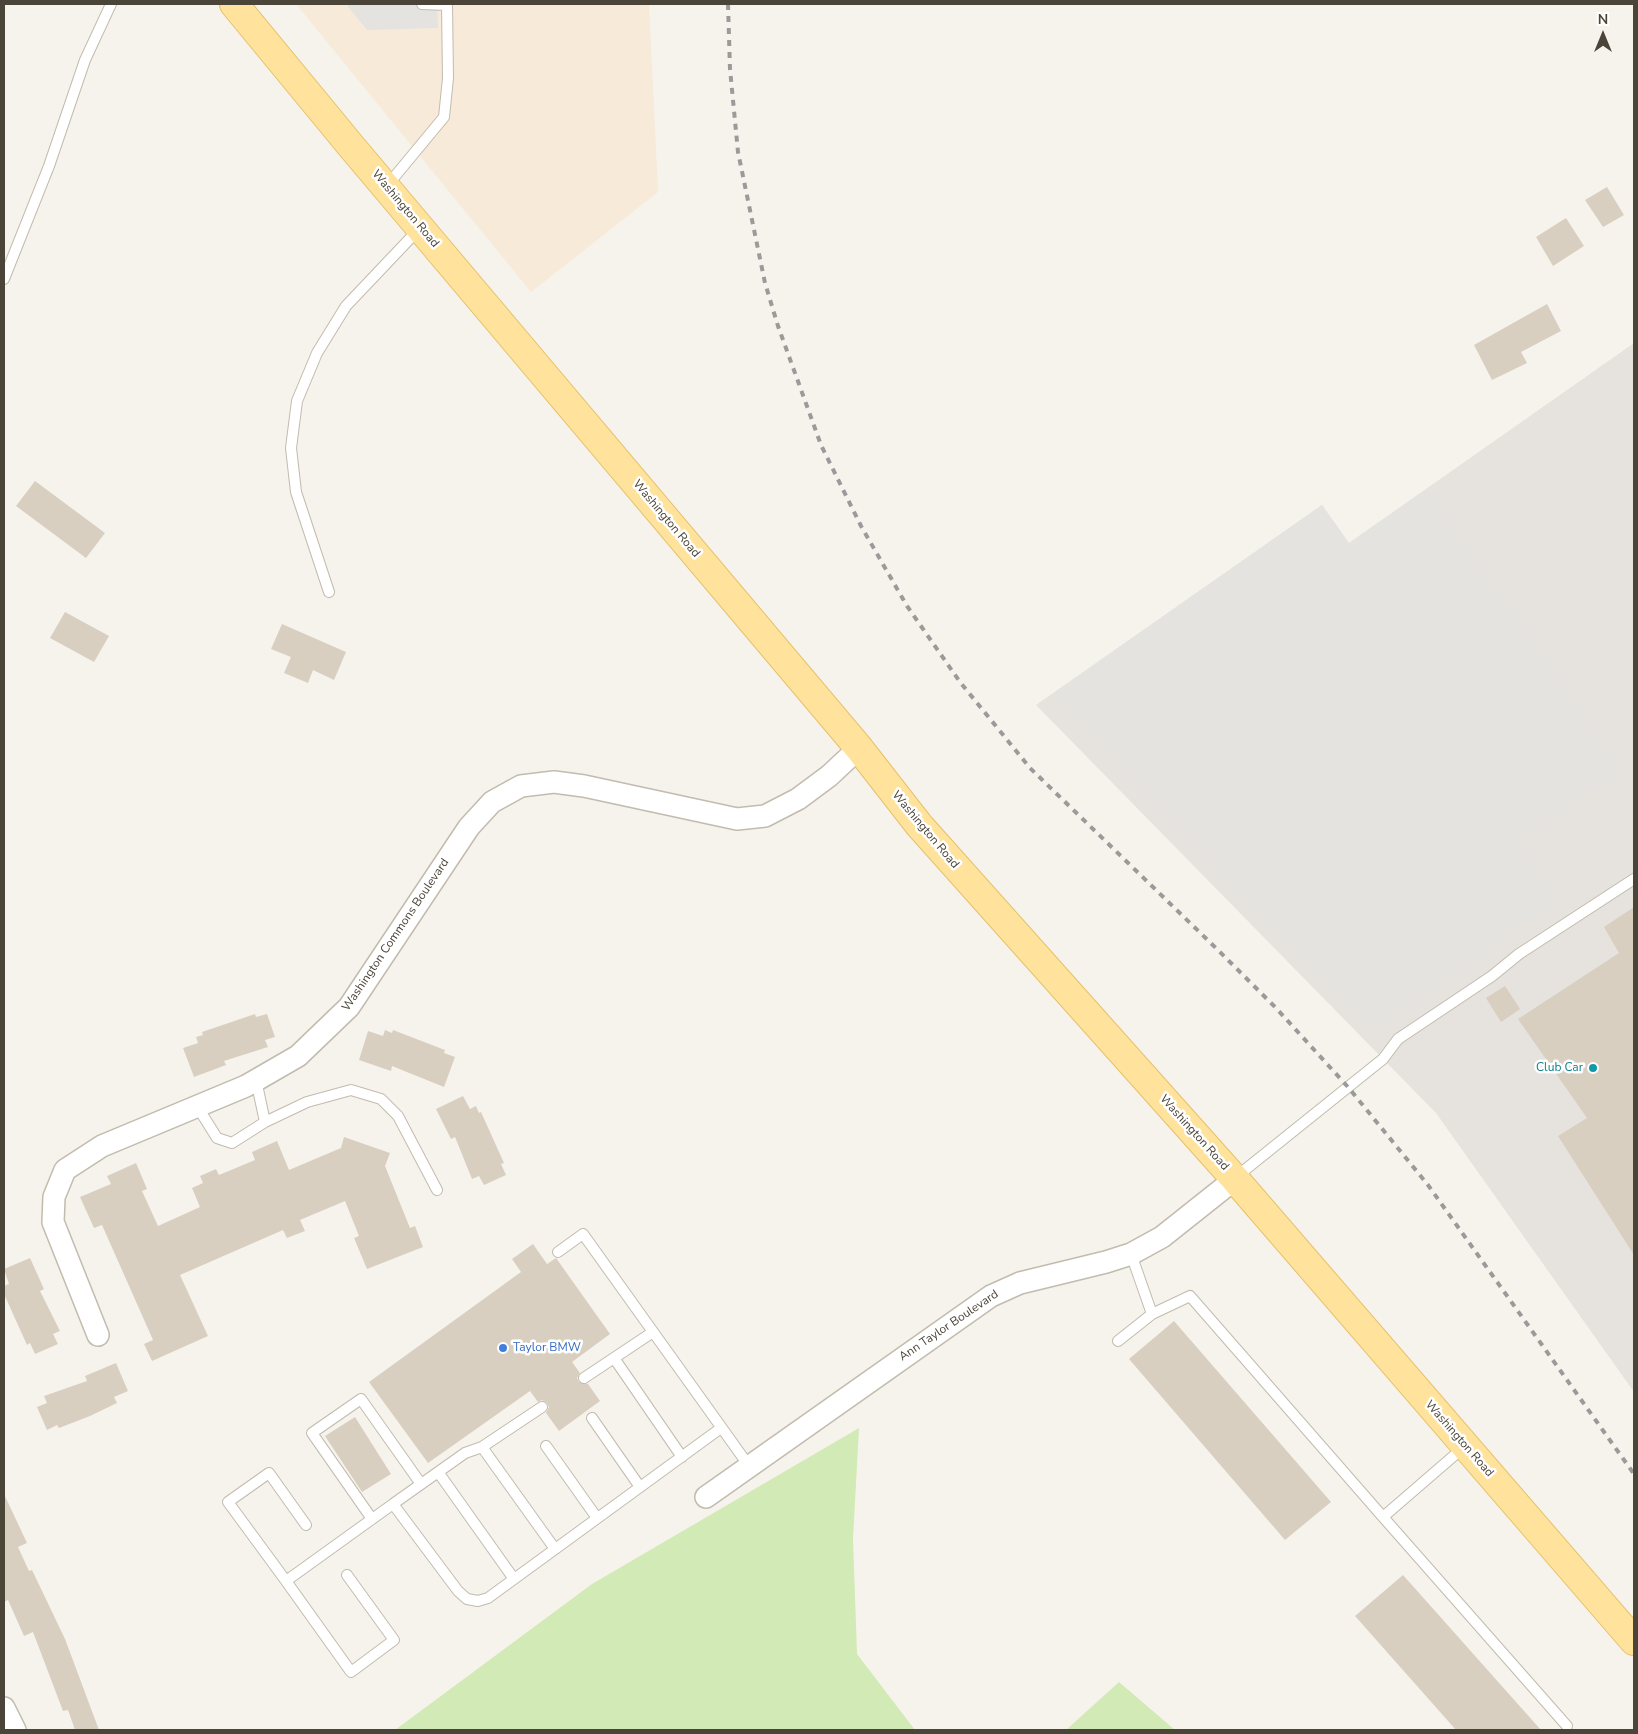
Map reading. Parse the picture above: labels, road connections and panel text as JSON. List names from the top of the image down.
{
  "streets": {
    "main road": ["Washington Road"],
    "street": ["Washington Commons Boulevard", "Ann Taylor Boulevard"]
  },
  "crossings": [
    ["Washington Road", "Washington Commons Boulevard"],
    ["Washington Road", "Ann Taylor Boulevard"]
  ],
  "places": ["Club Car", "Taylor BMW"],
  "north": "top"
}
